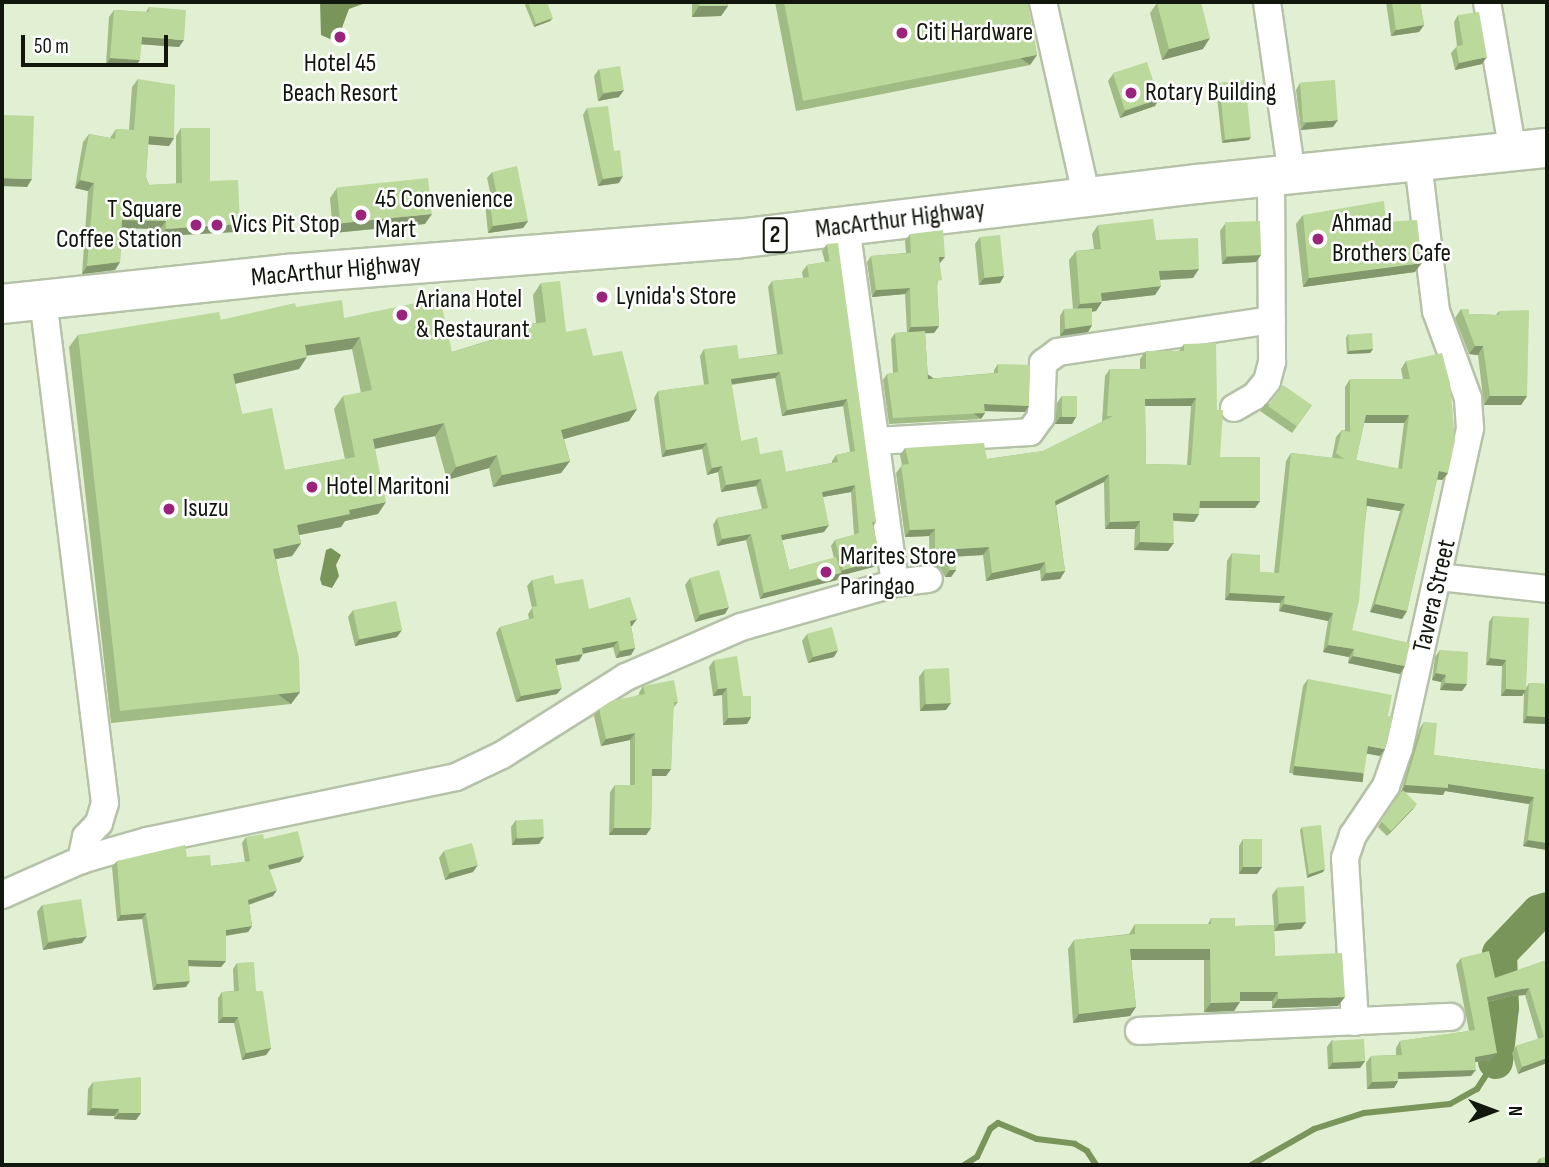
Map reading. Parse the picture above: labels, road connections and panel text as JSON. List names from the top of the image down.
{
  "streets": {
    "highway": ["MacArthur Highway", "2"],
    "street": ["Tavera Street"]
  },
  "crossings": [
    ["MacArthur Highway", "Tavera Street"]
  ],
  "places": [
    "Citi Hardware",
    "Hotel 45 Beach Resort",
    "Rotary Building",
    "45 Convenience Mart",
    "T Square Coffee Station",
    "Vics Pit Stop",
    "Ahmad Brothers Cafe",
    "Lynida's Store",
    "Ariana Hotel & Restaurant",
    "Hotel Maritoni",
    "Isuzu",
    "Marites Store Paringao"
  ],
  "scale_bar": "50 m",
  "north": "right"
}
